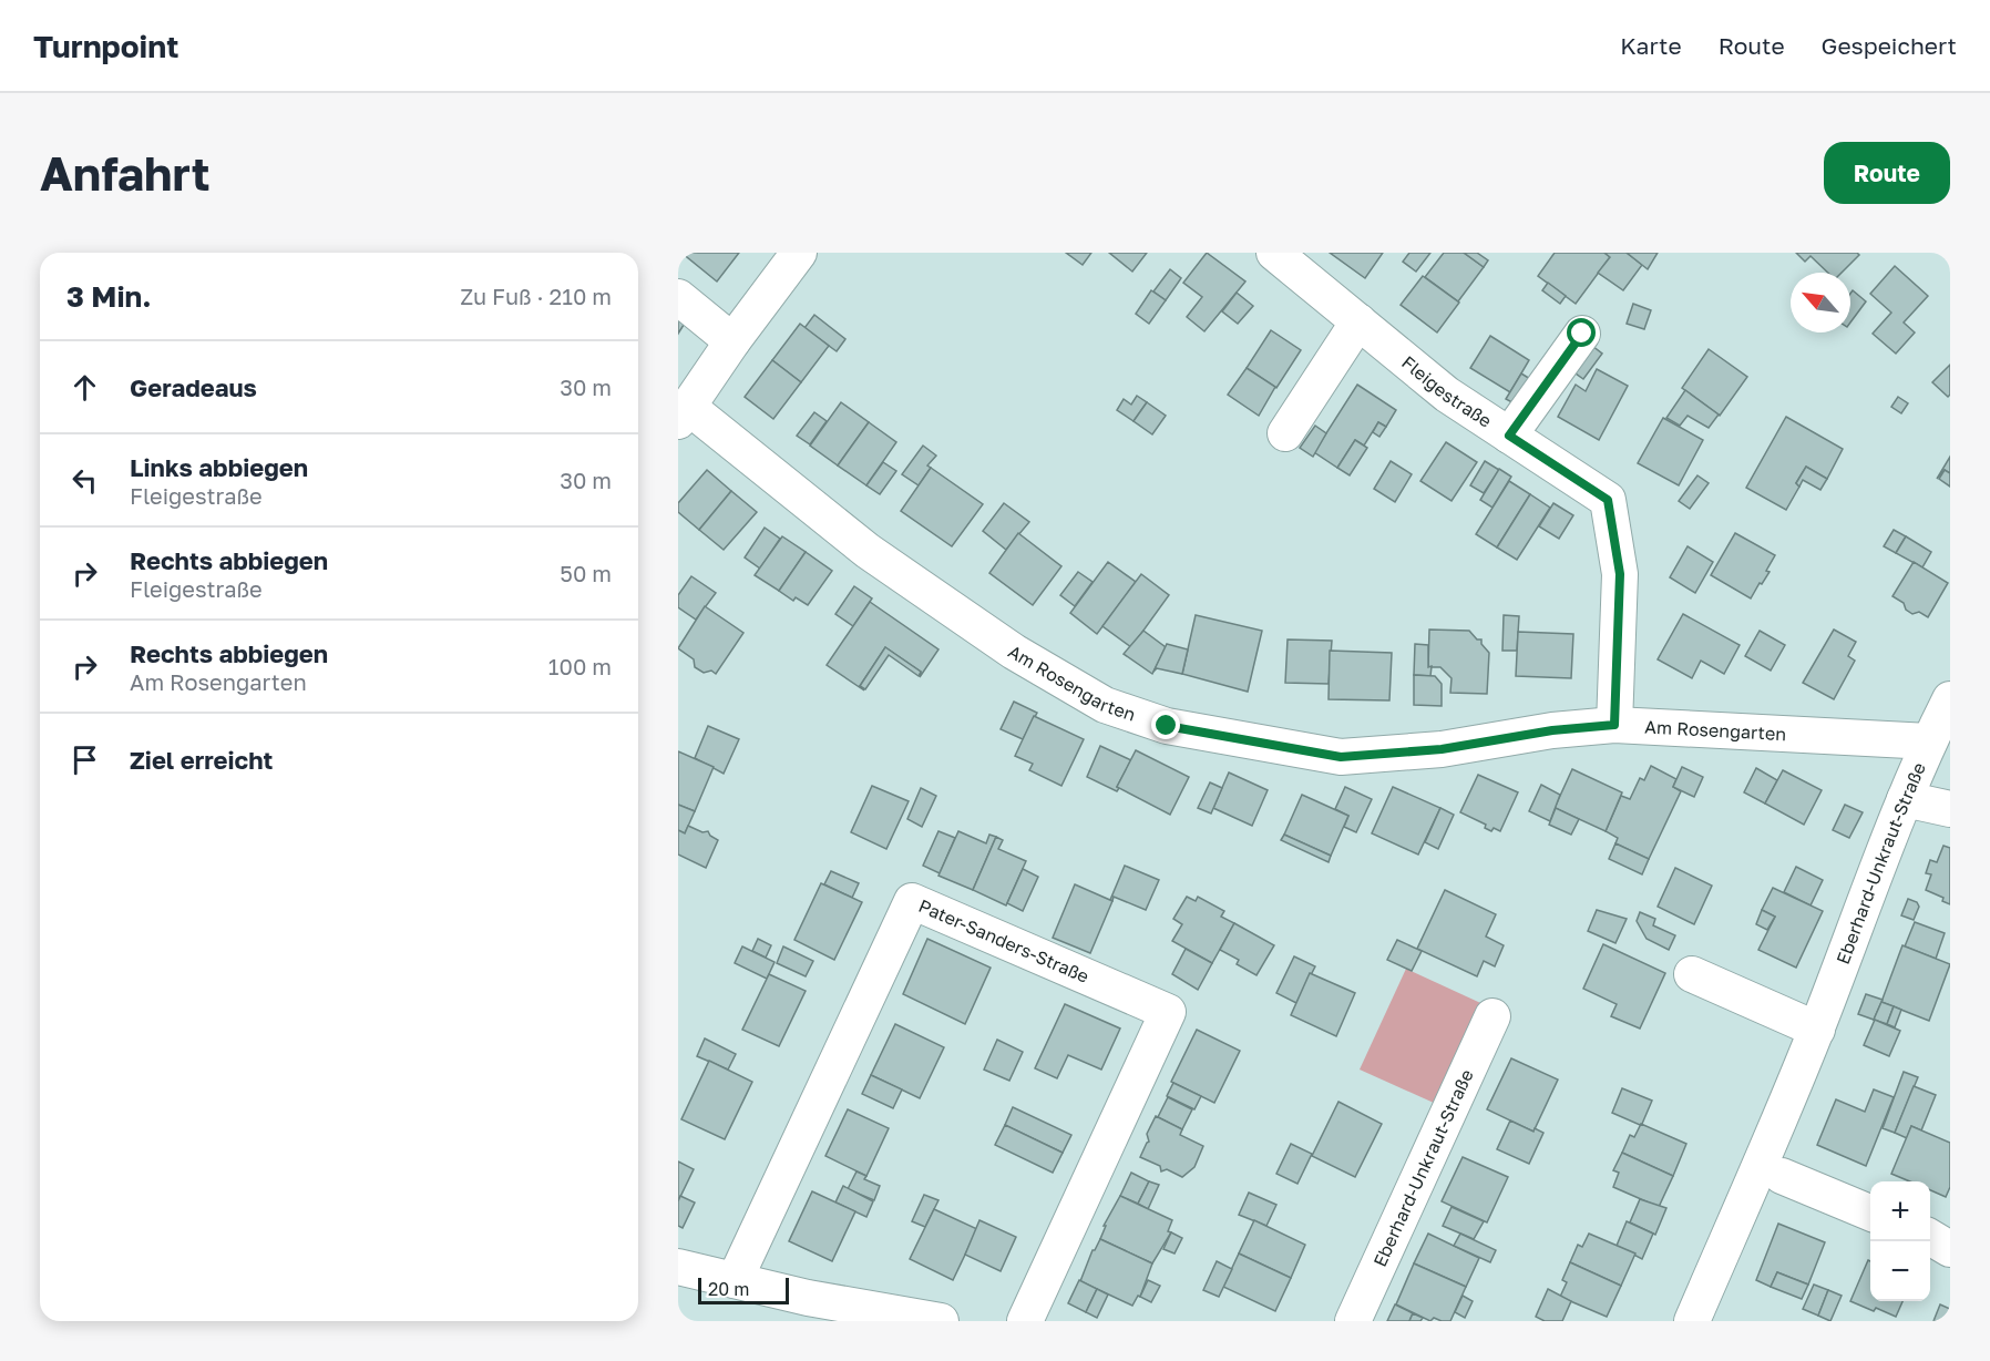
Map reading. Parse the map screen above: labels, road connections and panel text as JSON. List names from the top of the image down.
{
  "streets": {
    "street": [
      "Fleigestraße",
      "Am Rosengarten",
      "Eberhard-Unkraut-Straße",
      "Pater-Sanders-Straße"
    ]
  },
  "crossings": [
    ["Fleigestraße", "Am Rosengarten"],
    ["Am Rosengarten", "Eberhard-Unkraut-Straße"]
  ],
  "scale_bar": "20 m",
  "north": "top left",
  "page": {
    "header": "Turnpoint",
    "nav": ["Karte", "Route", "Gespeichert"],
    "buttons": "Route",
    "title": "Anfahrt",
    "heading": ["3 Min.", "Zu Fuß · 210 m"],
    "list": [
      ["Geradeaus", "30 m"],
      ["Links abbiegen", "Fleigestraße", "30 m"],
      ["Rechts abbiegen", "Fleigestraße", "50 m"],
      ["Rechts abbiegen", "Am Rosengarten", "100 m"],
      "Ziel erreicht"
    ],
    "map_buttons": ["+", "−"],
    "scale": "20 m"
  }
}
